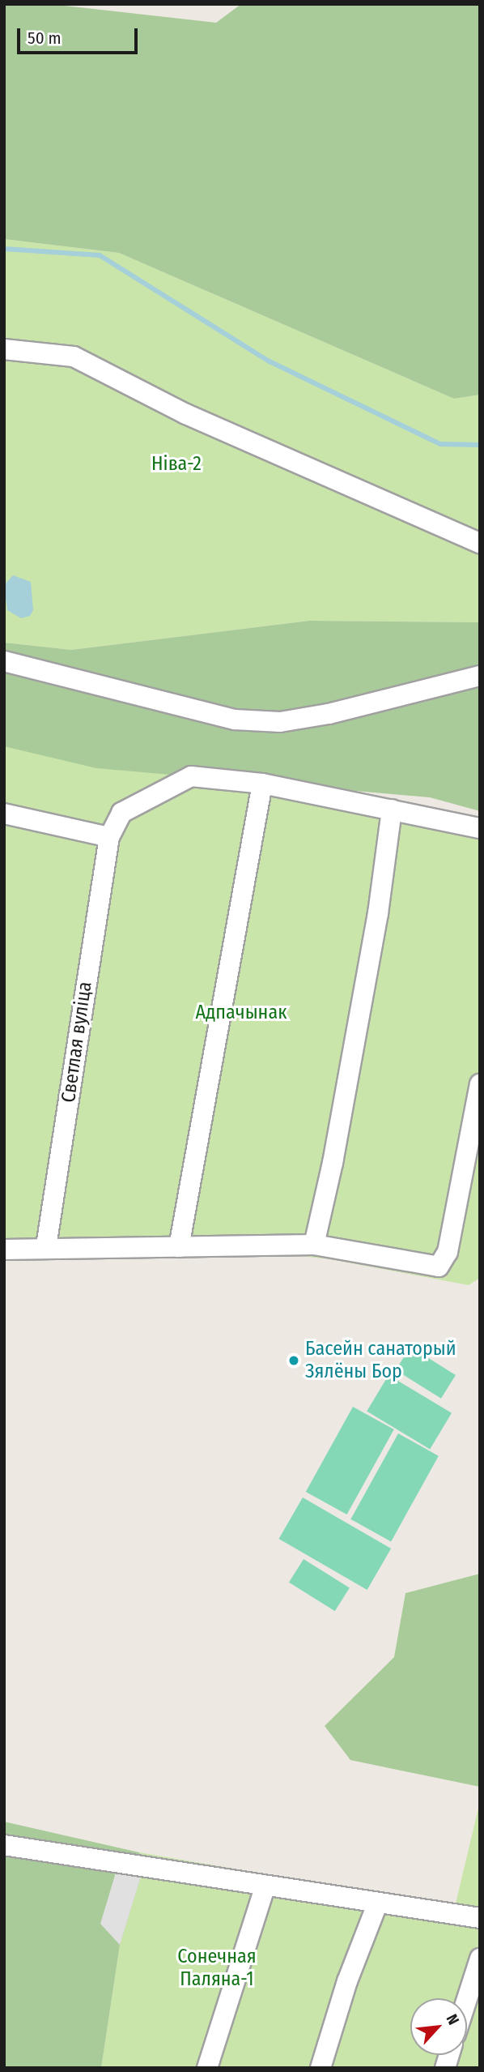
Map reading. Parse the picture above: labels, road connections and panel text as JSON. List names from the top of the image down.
{
  "streets": {
    "street": ["Светлая вуліца"]
  },
  "parks": ["Ніва-2", "Адпачынак", "Сонечная Паляна-1"],
  "places": ["Басейн санаторый Зялёны Бор"],
  "scale_bar": "50 m",
  "north": "top right"
}
